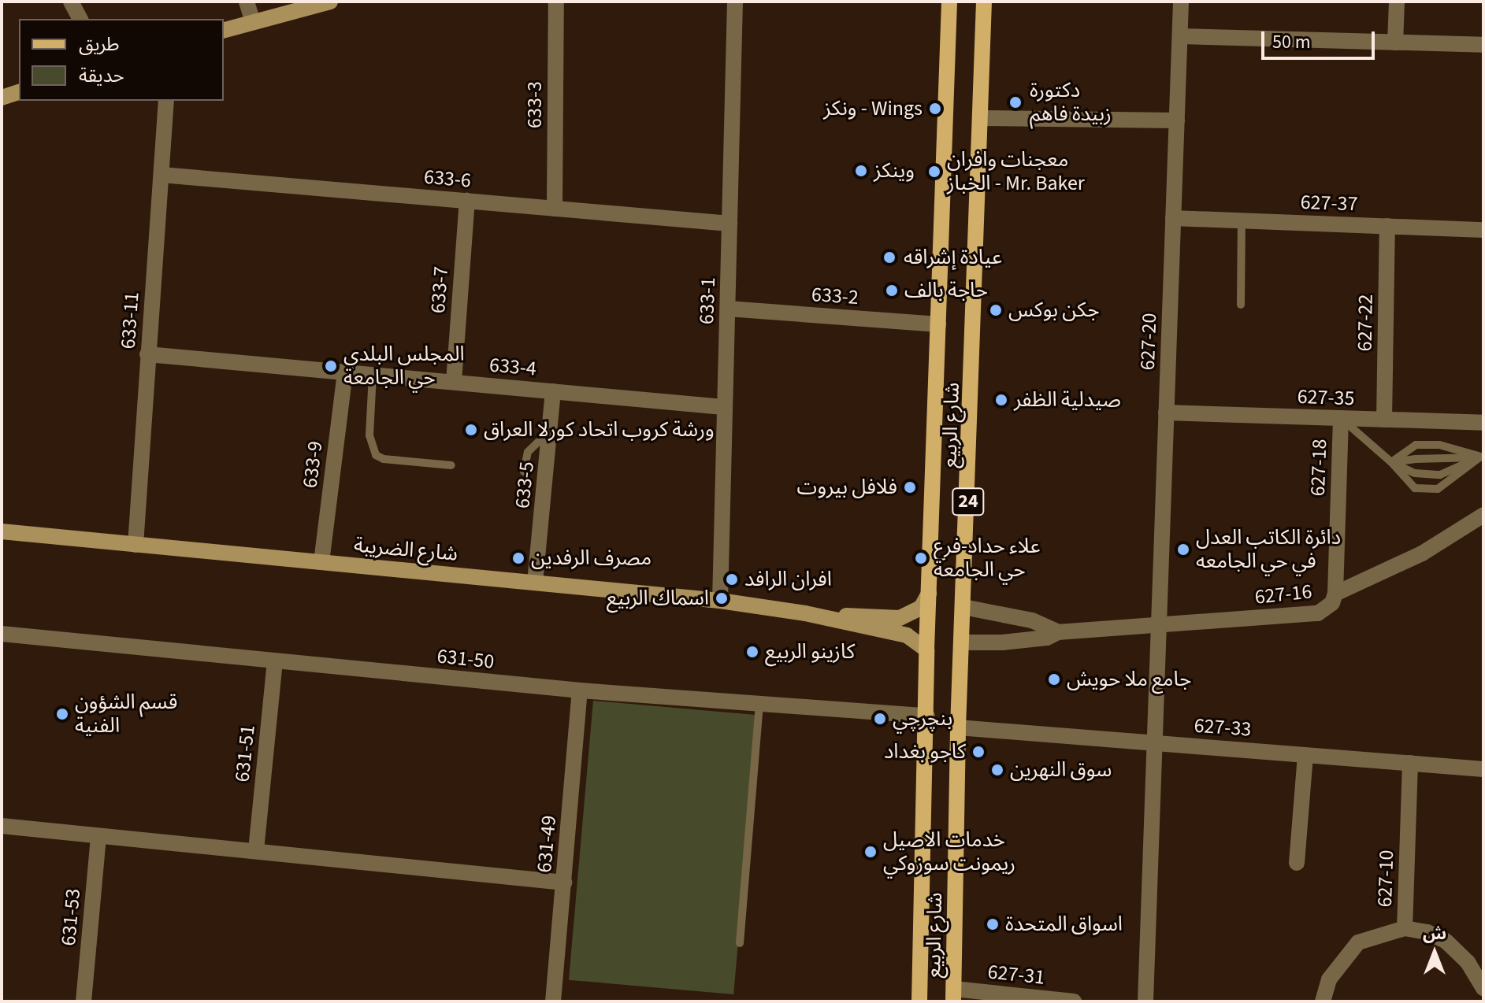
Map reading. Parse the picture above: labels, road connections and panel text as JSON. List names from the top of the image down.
{
  "streets": {
    "main road": ["شارع الربيع", "24"],
    "street": [
      "633-3",
      "633-6",
      "627-37",
      "633-7",
      "633-2",
      "633-1",
      "633-11",
      "627-22",
      "627-20",
      "633-4",
      "627-35",
      "633-9",
      "627-18",
      "633-5",
      "شارع الضريبة",
      "627-16",
      "631-50",
      "627-33",
      "631-51",
      "631-49",
      "627-10",
      "631-53",
      "627-31"
    ]
  },
  "crossings": [
    ["633-3", "633-6"],
    ["633-6", "633-7"],
    ["633-6", "633-1"],
    ["633-6", "633-11"],
    ["627-37", "627-22"],
    ["627-37", "627-20"],
    ["633-7", "633-4"],
    ["633-2", "633-1"],
    ["633-2", "شارع الربيع"],
    ["633-1", "633-4"],
    ["633-1", "شارع الضريبة"],
    ["633-11", "633-4"],
    ["633-11", "شارع الضريبة"],
    ["627-22", "627-35"],
    ["627-20", "627-35"],
    ["627-20", "627-16"],
    ["627-20", "627-33"],
    ["633-4", "633-9"],
    ["633-4", "633-5"],
    ["627-35", "627-18"],
    ["شارع الربيع", "شارع الضريبة"],
    ["شارع الربيع", "627-16"],
    ["شارع الربيع", "631-50"],
    ["شارع الربيع", "627-33"],
    ["شارع الربيع", "627-31"],
    ["633-9", "شارع الضريبة"],
    ["627-18", "627-16"],
    ["633-5", "شارع الضريبة"],
    ["631-50", "631-51"],
    ["631-50", "631-49"],
    ["627-33", "627-10"]
  ],
  "places": [
    "دكتورة زبيدة فاهم",
    "ونكز - Wings",
    "وينكز",
    "معجنات وافران الخباز - Mr. Baker",
    "عيادة إشراقه",
    "حاجة بالف",
    "جكن بوكس",
    "المجلس البلدي حي الجامعة",
    "صيدلية الظفر",
    "ورشة كروب اتحاد كورلا العراق",
    "فلافل بيروت",
    "دائرة الكاتب العدل في حي الجامعه",
    "مصرف الرفدين",
    "علاء حداد-فرع حي الجامعة",
    "افران الرافد",
    "اسماك الربيع",
    "كازينو الربيع",
    "جامع ملا حويش",
    "قسم الشؤون الفنية",
    "بنچرچي",
    "كاجو بغداد",
    "سوق النهرين",
    "خدمات الاصيل ريمونت سوزوكي",
    "اسواق المتحدة"
  ],
  "legend": ["طريق", "حديقة"],
  "scale_bar": "50 m",
  "north": "top"
}
